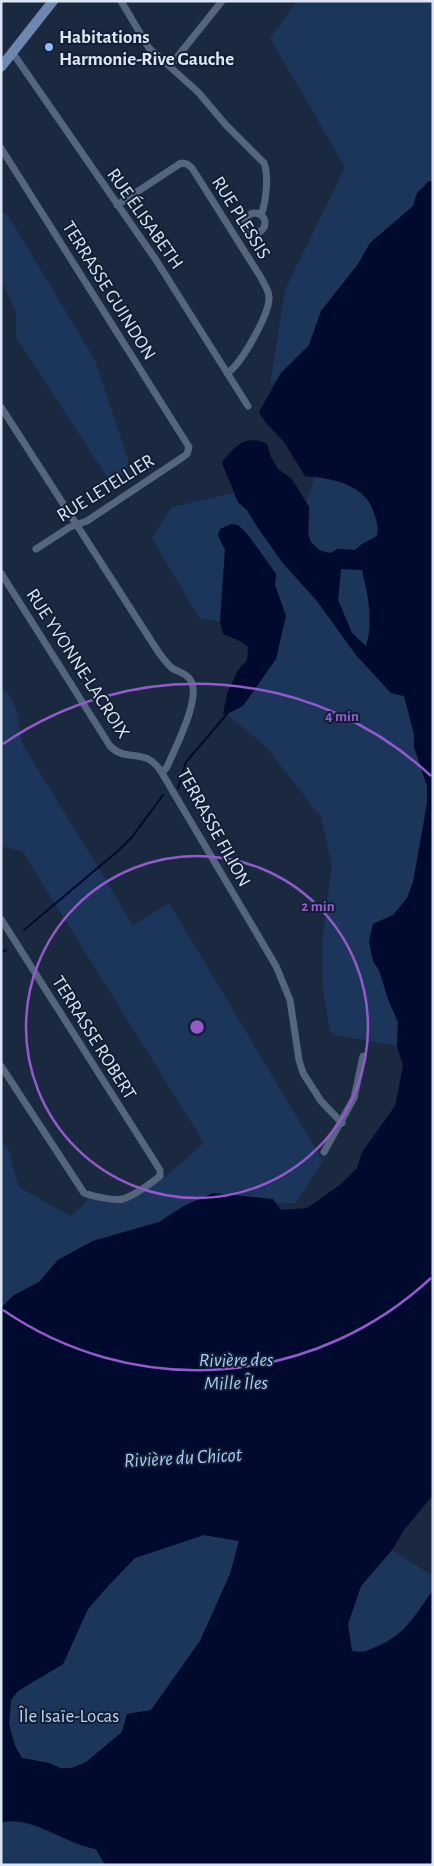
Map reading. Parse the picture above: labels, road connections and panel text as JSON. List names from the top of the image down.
{
  "streets": {
    "street": [
      "RUE PLESSIS",
      "RUE ÉLISABETH",
      "TERRASSE GUINDON",
      "RUE LETELLIER",
      "RUE YVONNE-LACROIX",
      "TERRASSE FILION",
      "TERRASSE ROBERT"
    ]
  },
  "crossings": [
    ["RUE PLESSIS", "RUE ÉLISABETH"],
    ["TERRASSE GUINDON", "RUE LETELLIER"],
    ["RUE LETELLIER", "TERRASSE FILION"],
    ["RUE YVONNE-LACROIX", "TERRASSE FILION"]
  ],
  "water": ["Rivière des Mille Îles", "Rivière du Chicot"],
  "parks": ["Île Isaïe-Locas"],
  "places": ["Habitations Harmonie-Rive Gauche"],
  "rings": ["4 min", "2 min"]
}
